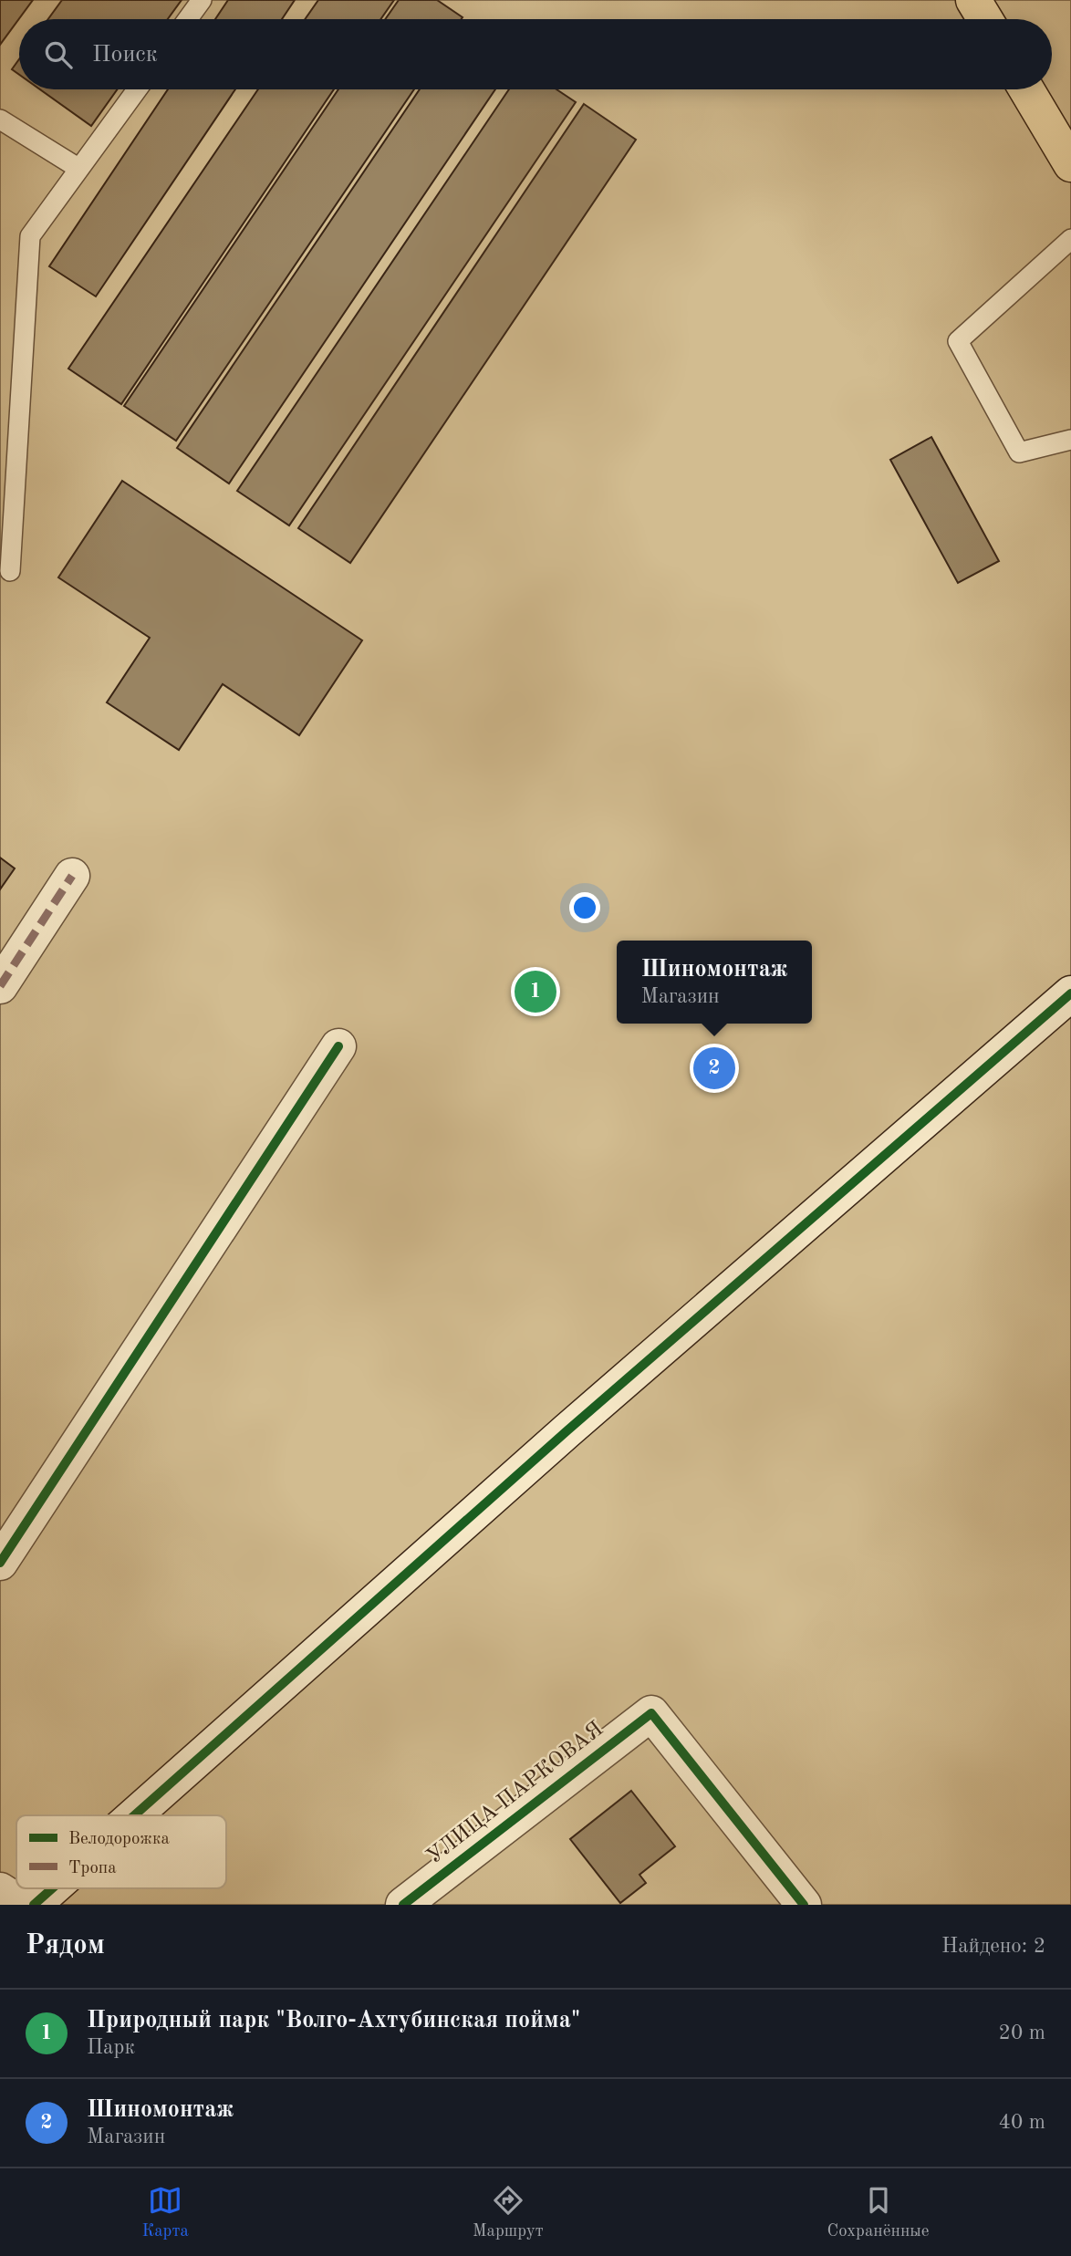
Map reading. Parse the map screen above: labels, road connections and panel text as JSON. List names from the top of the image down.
{
  "streets": {
    "street": ["УЛИЦА ПАРКОВАЯ"]
  },
  "legend": ["Велодорожка", "Тропа"],
  "page": {
    "search": "Поиск",
    "popup": ["Шиномонтаж", "Магазин"],
    "pins": ["1", "2"],
    "heading": ["Рядом", "Найдено: 2"],
    "list": [
      {
        "mark": "1",
        "name": "Природный парк \"Волго-Ахтубинская пойма\"",
        "note": "Парк",
        "value": "20 m"
      },
      {
        "mark": "2",
        "name": "Шиномонтаж",
        "note": "Магазин",
        "value": "40 m"
      }
    ],
    "nav": ["Карта", "Маршрут", "Сохранённые"]
  }
}
